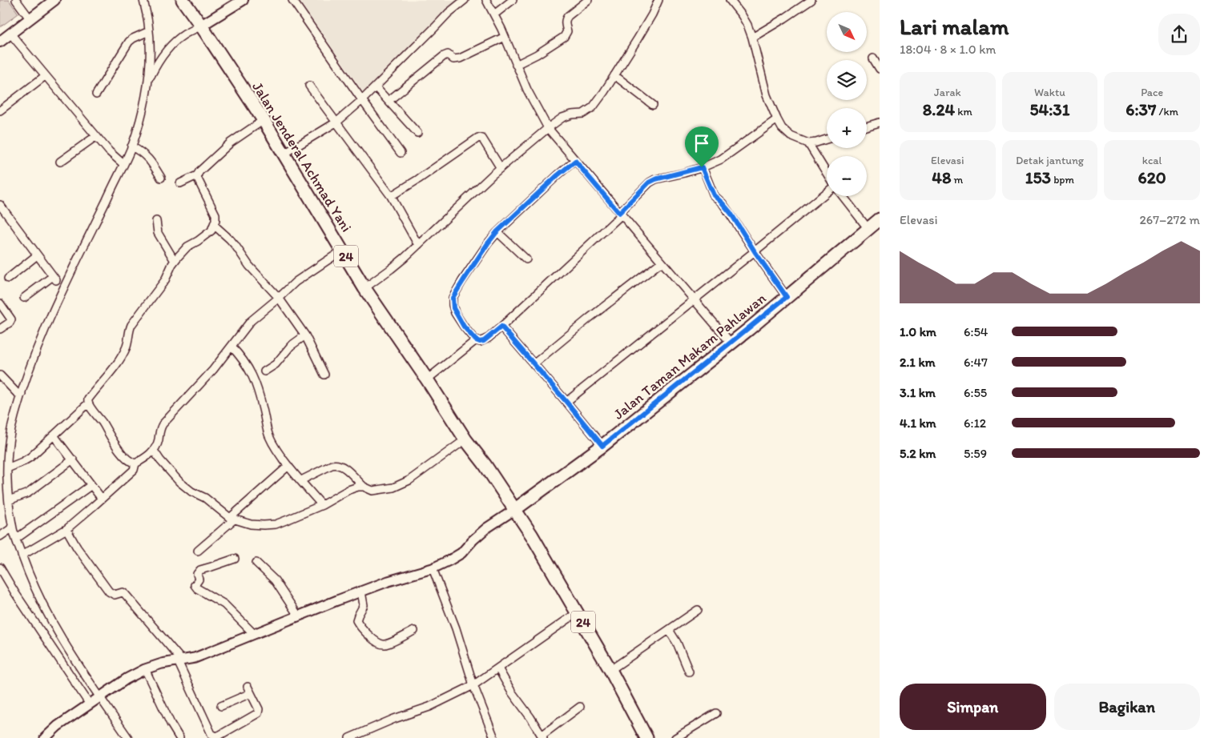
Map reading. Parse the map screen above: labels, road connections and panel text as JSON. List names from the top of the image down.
{
  "streets": {
    "main road": ["Jalan Jenderal Achmad Yani", "24", "Jalan Taman Makam Pahlawan"]
  },
  "crossings": [
    ["Jalan Jenderal Achmad Yani", "24"],
    ["Jalan Jenderal Achmad Yani", "Jalan Taman Makam Pahlawan"],
    ["24", "Jalan Taman Makam Pahlawan"]
  ],
  "north": "bottom right",
  "page": {
    "heading": ["Lari malam", "18:04 · 8 × 1.0 km"],
    "map_buttons": ["+", "−"],
    "stats": [
      ["Jarak", "8.24 km"],
      ["Waktu", "54:31"],
      ["Pace", "6:37 /km"],
      ["Elevasi", "48 m"],
      ["Detak jantung", "153 bpm"],
      ["kcal", "620"]
    ],
    "chart": ["Elevasi", "267–272 m"],
    "list": [
      {
        "name": "1.0 km",
        "note": "6:54"
      },
      {
        "name": "2.1 km",
        "note": "6:47"
      },
      {
        "name": "3.1 km",
        "note": "6:55"
      },
      {
        "name": "4.1 km",
        "note": "6:12"
      },
      {
        "name": "5.2 km",
        "note": "5:59"
      }
    ],
    "buttons": ["Simpan", "Bagikan"]
  }
}
